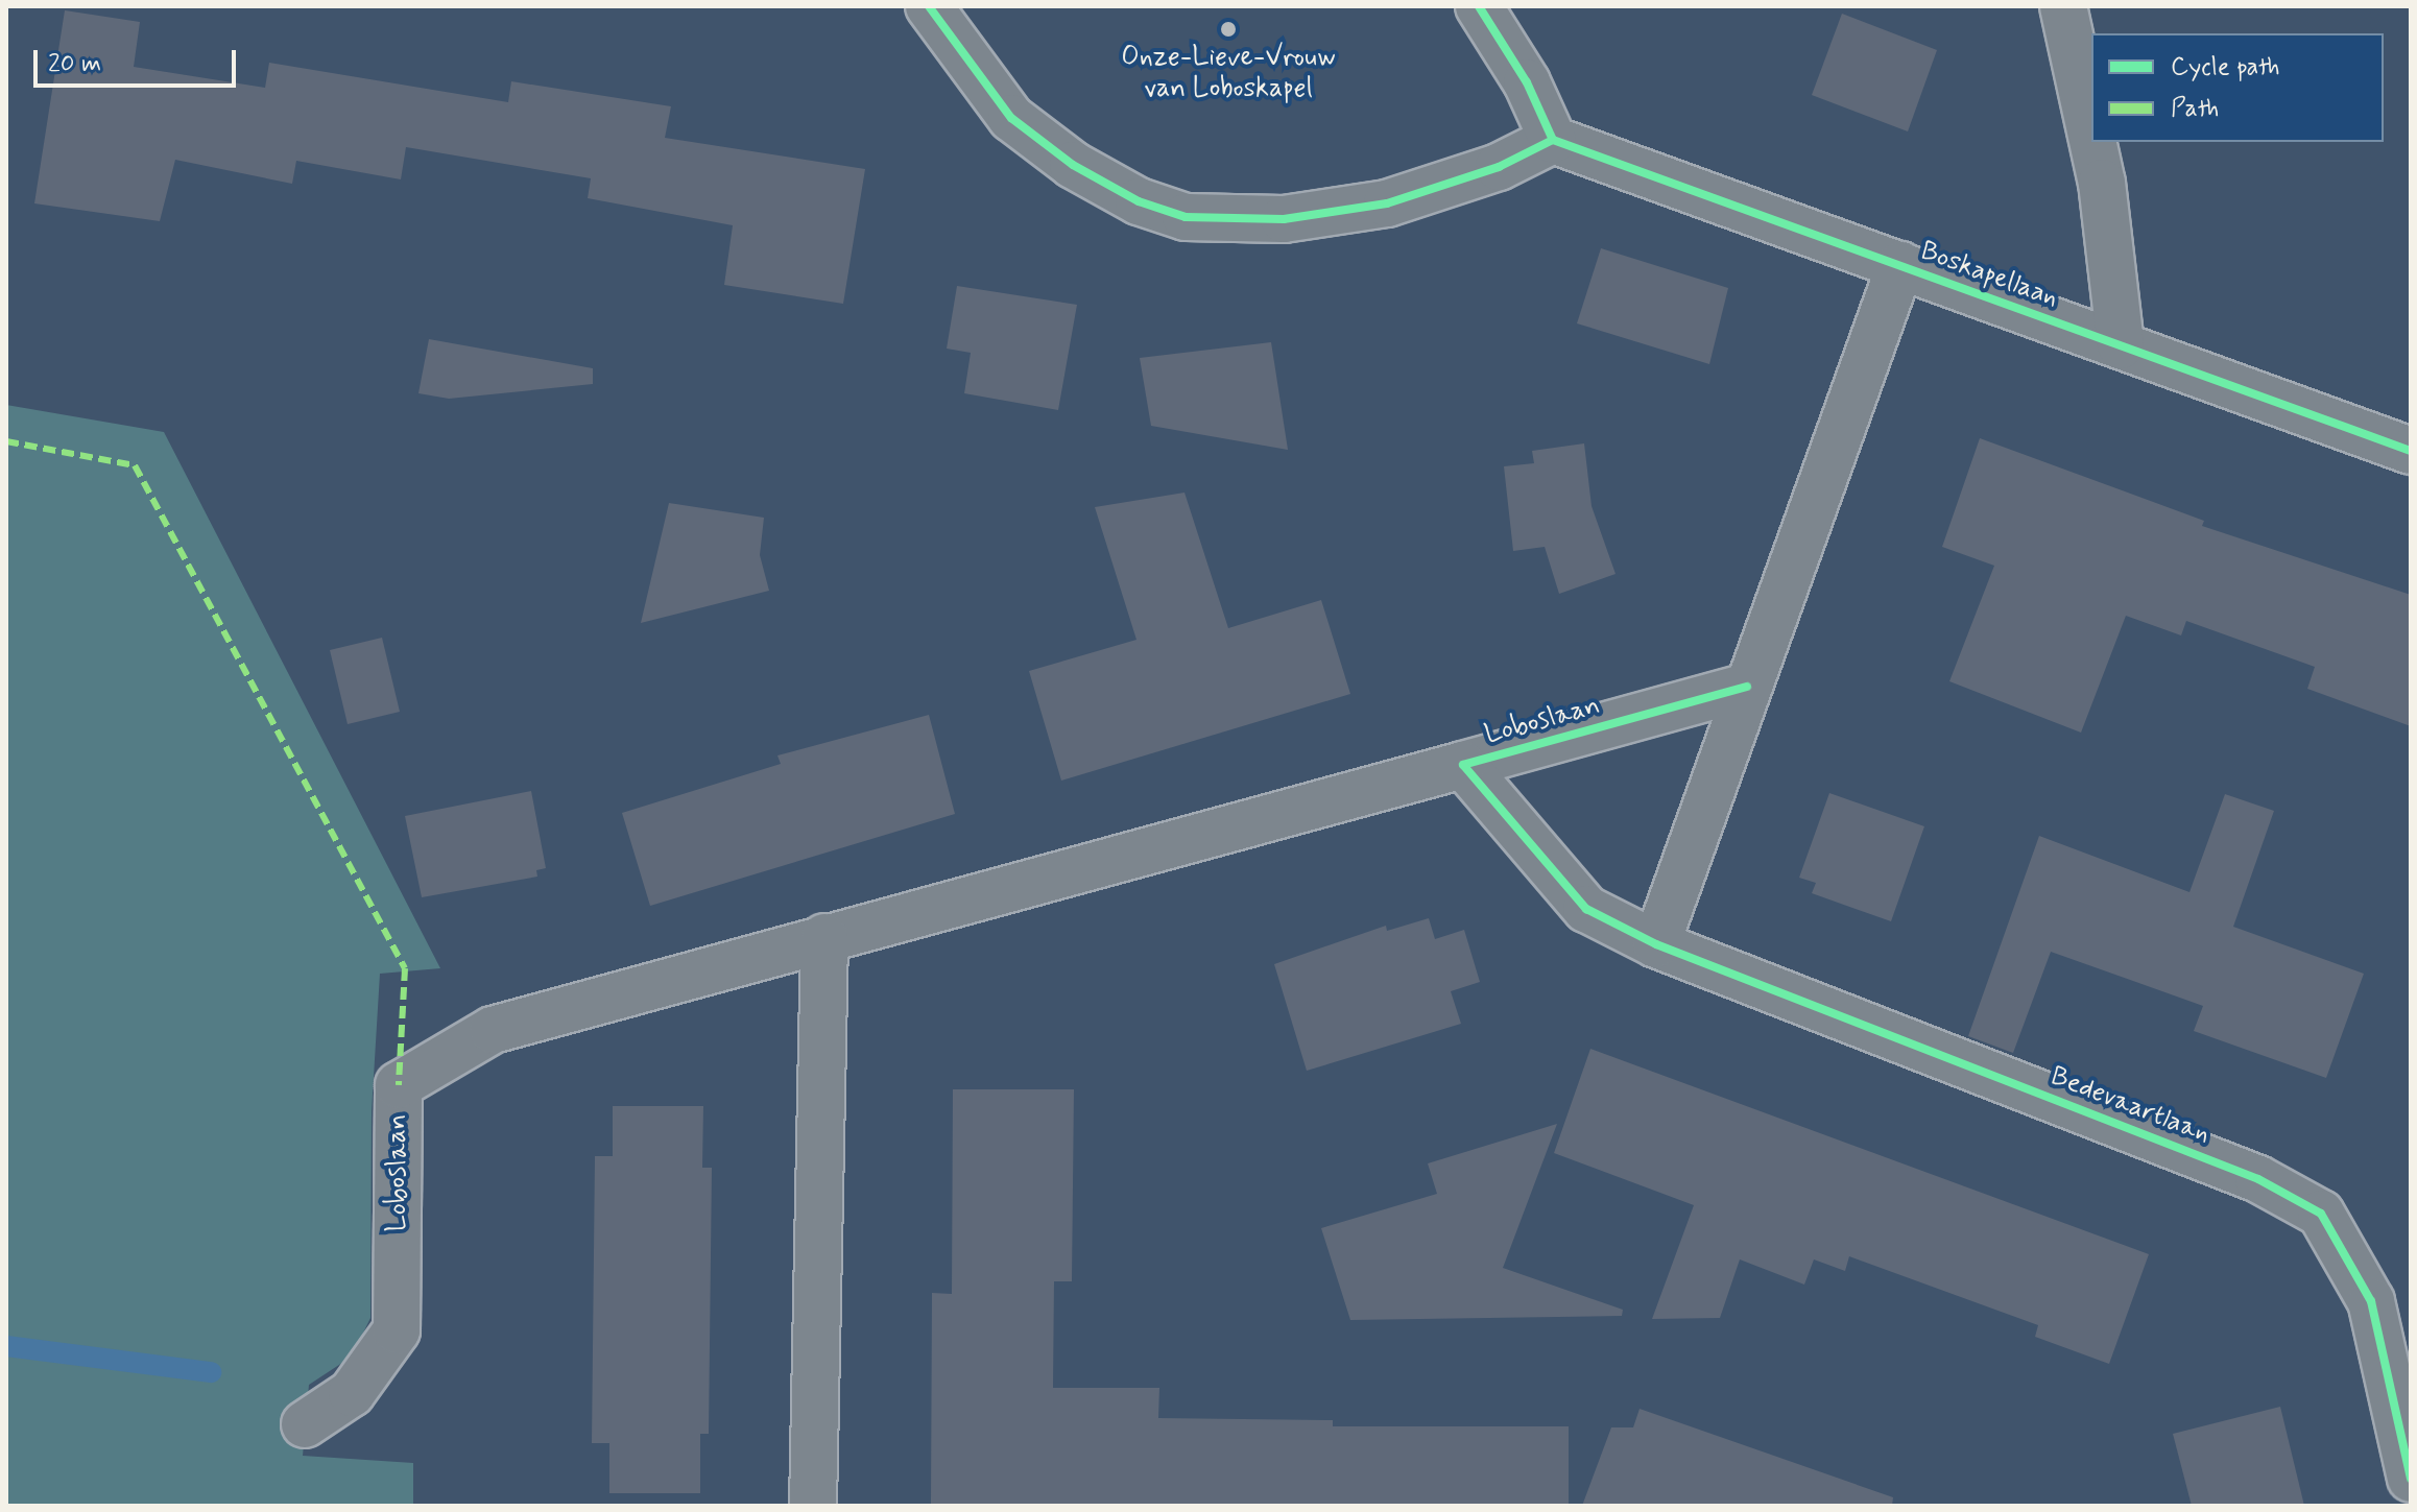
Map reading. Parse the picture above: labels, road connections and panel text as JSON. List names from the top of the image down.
{
  "streets": {
    "street": ["Boskapellaan", "Loboslaan", "Bedevaartlaan"]
  },
  "crossings": [
    ["Loboslaan", "Bedevaartlaan"]
  ],
  "places": ["Onze-Lieve-Vrouw van Loboskapel"],
  "legend": ["Cycle path", "Path"],
  "scale_bar": "20 m"
}
